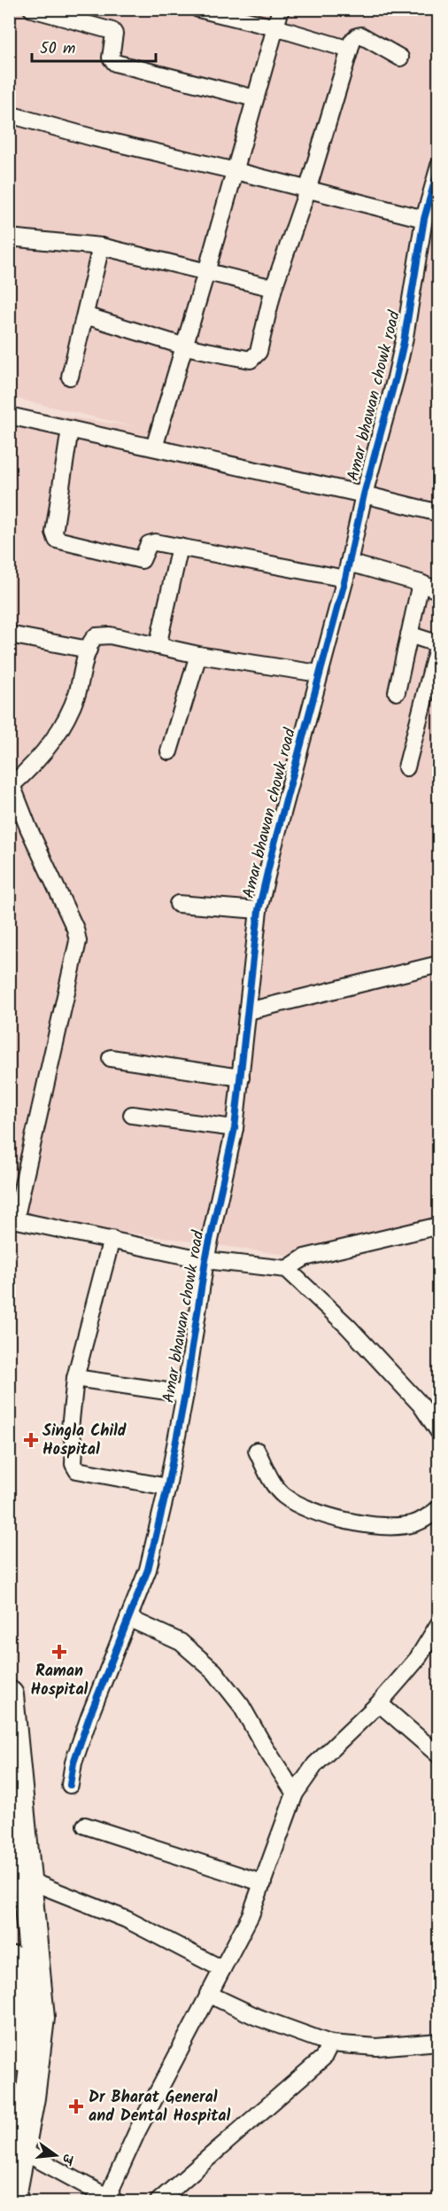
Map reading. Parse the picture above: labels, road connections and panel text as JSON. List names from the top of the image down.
{
  "streets": {
    "street": ["Amar bhawan chowk road"]
  },
  "places": {
    "health": ["Singla Child Hospital", "Raman Hospital", "Dr Bharat General and Dental Hospital"]
  },
  "scale_bar": "50 m",
  "north": "right"
}
